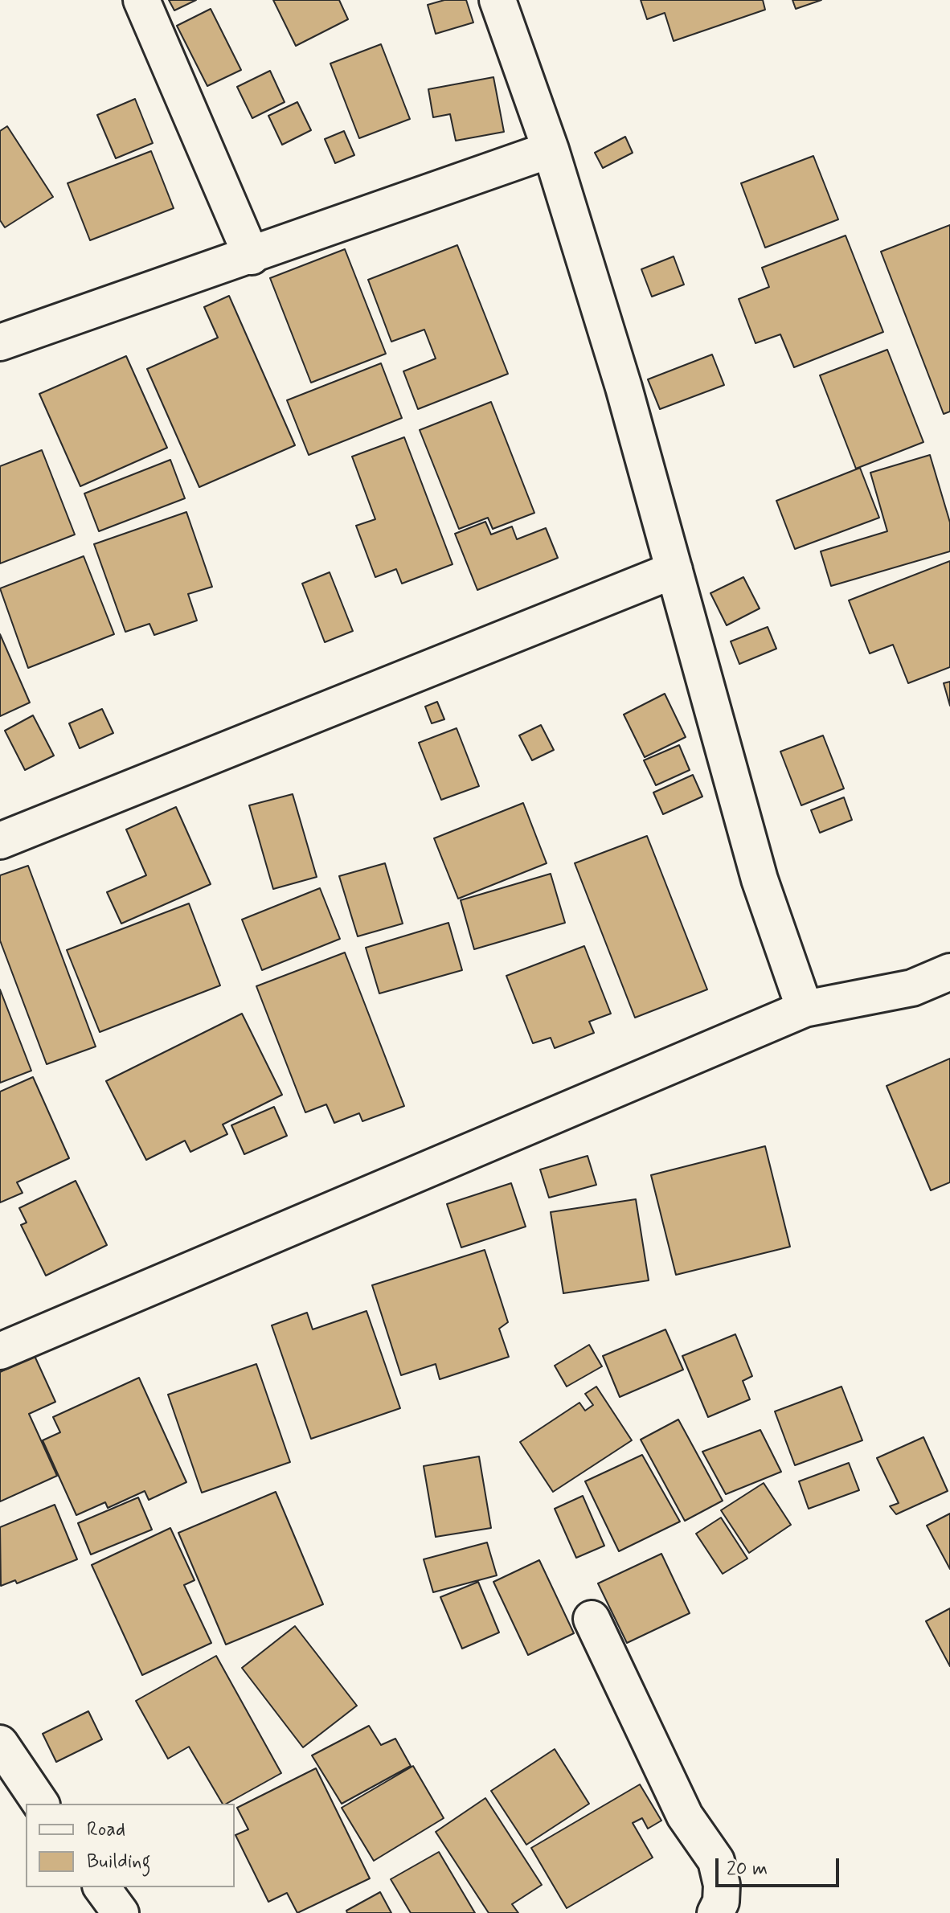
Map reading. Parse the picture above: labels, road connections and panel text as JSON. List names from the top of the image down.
{
  "legend": ["Road", "Building"],
  "scale_bar": "20 m"
}
